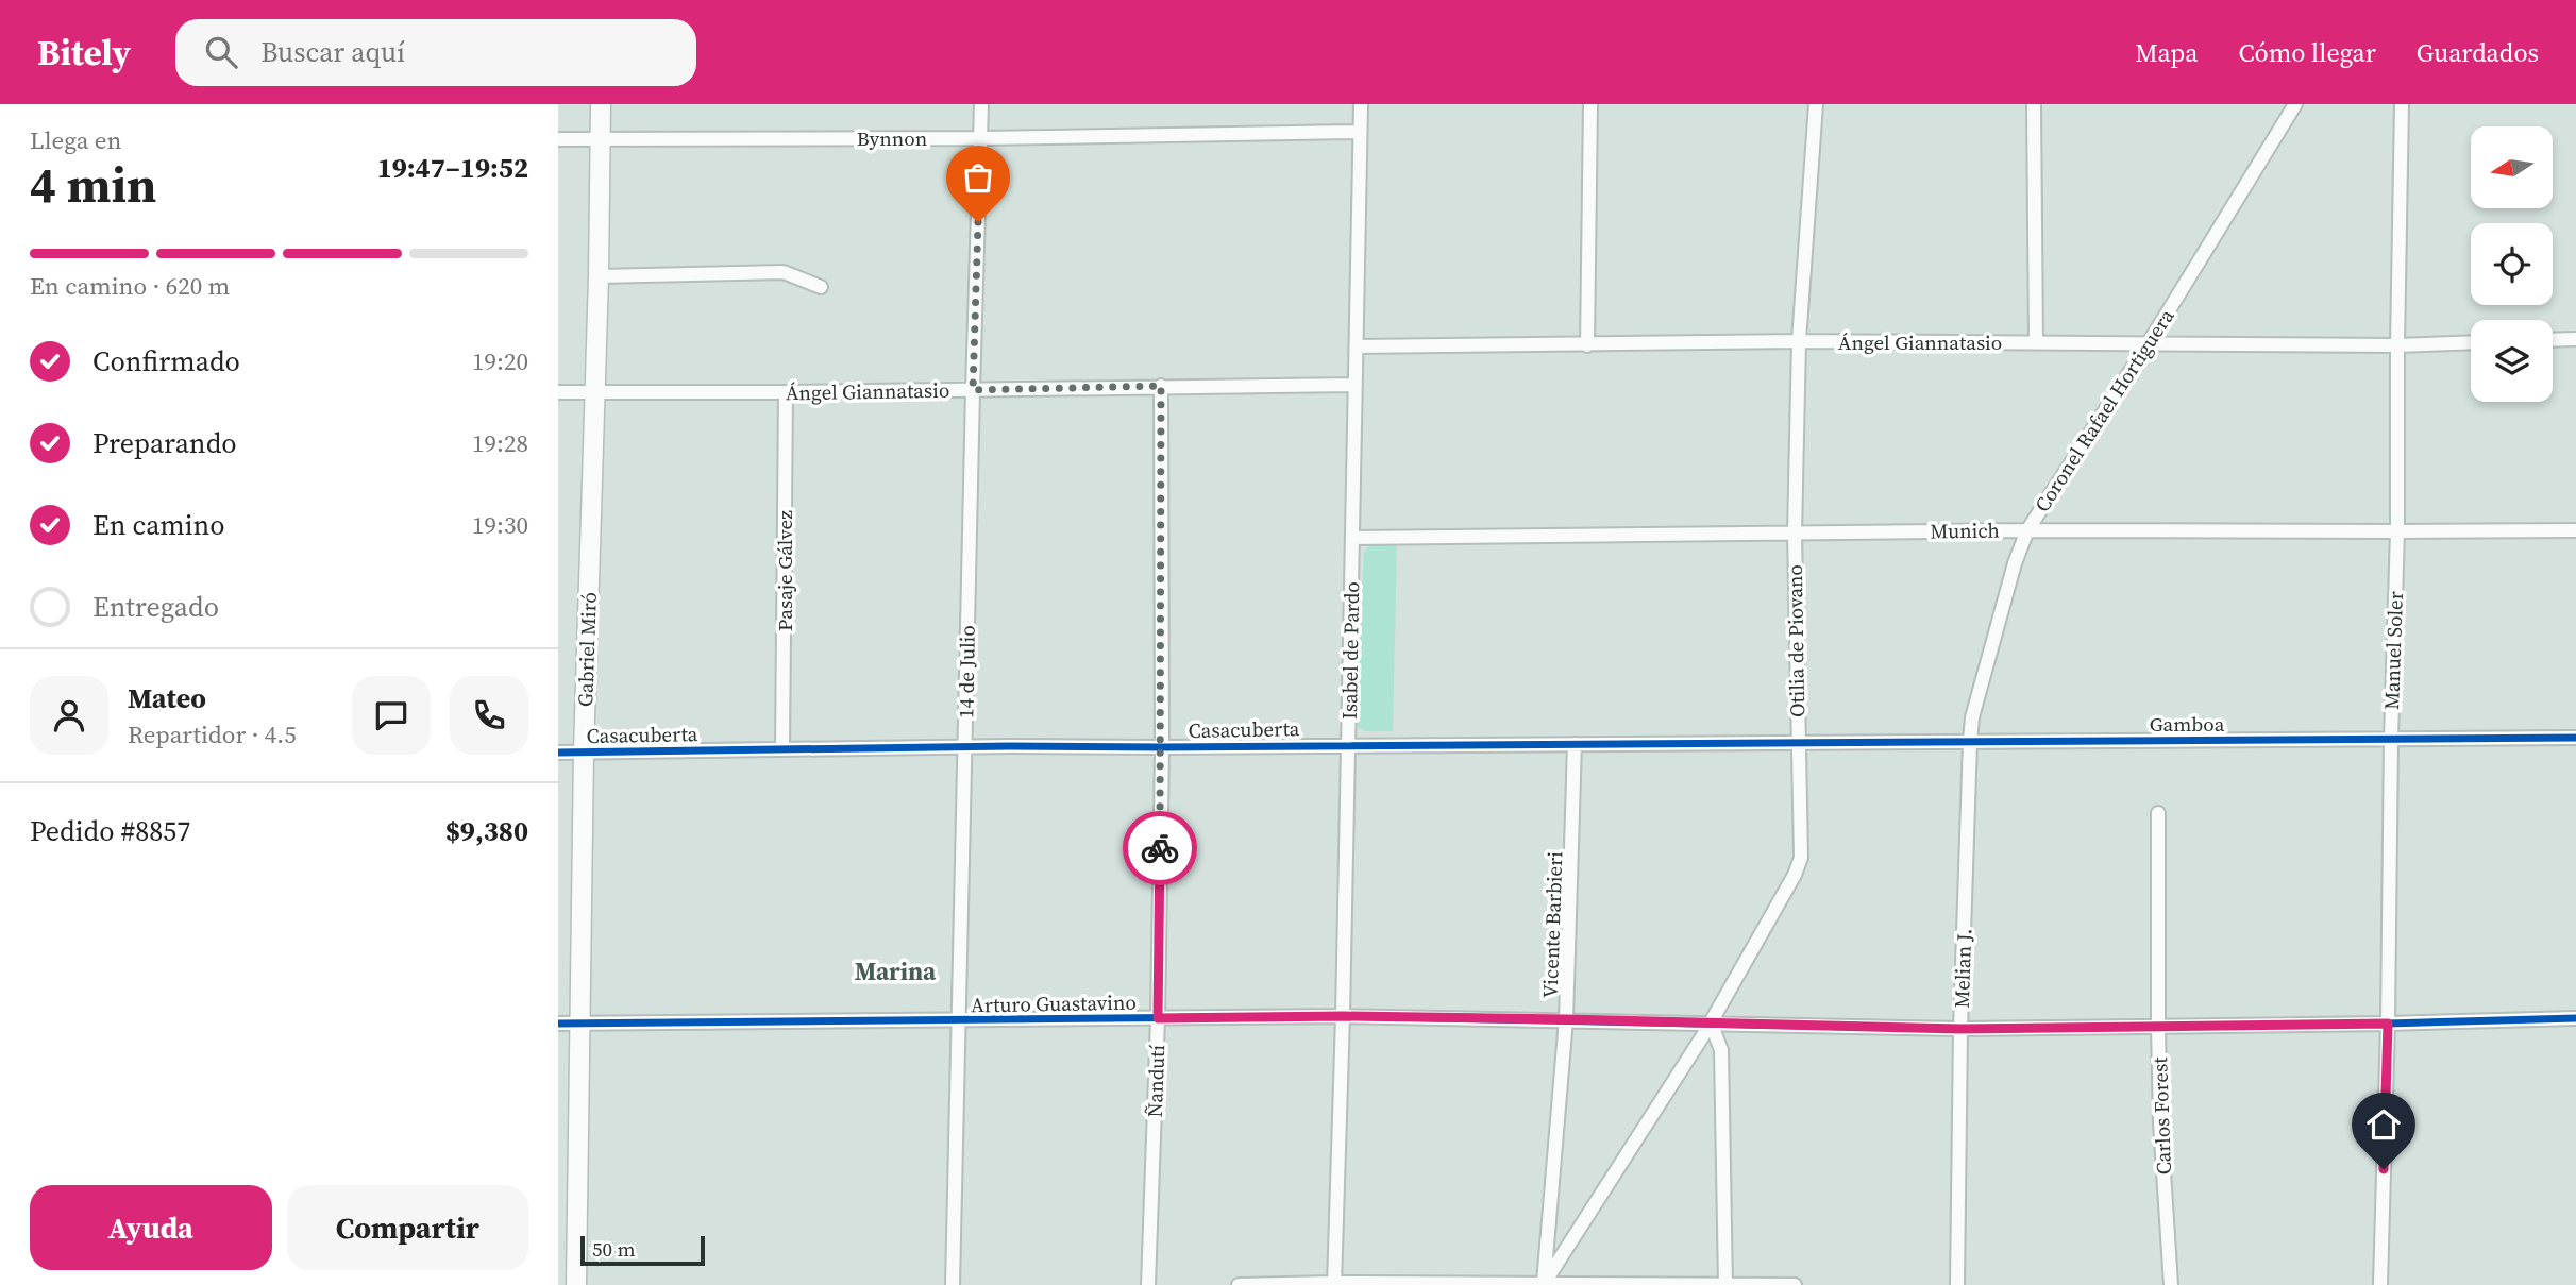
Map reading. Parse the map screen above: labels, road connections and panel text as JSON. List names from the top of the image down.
{
  "streets": {
    "street": [
      "Bynnon",
      "Ángel Giannatasio",
      "Coronel Rafael Hortiguera",
      "Munich",
      "Pasaje Gálvez",
      "Otilia de Piovano",
      "Gabriel Miró",
      "Isabel de Pardo",
      "Manuel Soler",
      "14 de Julio",
      "Gamboa",
      "Casacuberta",
      "Vicente Barbieri",
      "Melian J.",
      "Arturo Guastavino",
      "Ñandutí",
      "Carlos Forest"
    ]
  },
  "crossings": [
    ["Bynnon", "Gabriel Miró"],
    ["Bynnon", "Isabel de Pardo"],
    ["Bynnon", "14 de Julio"],
    ["Ángel Giannatasio", "Coronel Rafael Hortiguera"],
    ["Ángel Giannatasio", "Pasaje Gálvez"],
    ["Ángel Giannatasio", "Otilia de Piovano"],
    ["Ángel Giannatasio", "Gabriel Miró"],
    ["Ángel Giannatasio", "Isabel de Pardo"],
    ["Ángel Giannatasio", "Manuel Soler"],
    ["Ángel Giannatasio", "14 de Julio"],
    ["Ángel Giannatasio", "Ñandutí"],
    ["Coronel Rafael Hortiguera", "Munich"],
    ["Coronel Rafael Hortiguera", "Gamboa"],
    ["Coronel Rafael Hortiguera", "Melian J."],
    ["Munich", "Otilia de Piovano"],
    ["Munich", "Isabel de Pardo"],
    ["Munich", "Manuel Soler"],
    ["Pasaje Gálvez", "Casacuberta"],
    ["Otilia de Piovano", "Gamboa"],
    ["Otilia de Piovano", "Casacuberta"],
    ["Otilia de Piovano", "Vicente Barbieri"],
    ["Otilia de Piovano", "Arturo Guastavino"],
    ["Gabriel Miró", "Casacuberta"],
    ["Gabriel Miró", "Arturo Guastavino"],
    ["Isabel de Pardo", "Casacuberta"],
    ["Isabel de Pardo", "Arturo Guastavino"],
    ["Manuel Soler", "Gamboa"],
    ["Manuel Soler", "Arturo Guastavino"],
    ["14 de Julio", "Casacuberta"],
    ["14 de Julio", "Arturo Guastavino"],
    ["Gamboa", "Casacuberta"],
    ["Gamboa", "Melian J."],
    ["Casacuberta", "Vicente Barbieri"],
    ["Casacuberta", "Ñandutí"],
    ["Vicente Barbieri", "Arturo Guastavino"],
    ["Melian J.", "Arturo Guastavino"],
    ["Arturo Guastavino", "Ñandutí"],
    ["Arturo Guastavino", "Carlos Forest"]
  ],
  "districts": ["Marina"],
  "scale_bar": "50 m",
  "north": "left",
  "page": {
    "header": "Bitely",
    "search": "Buscar aquí",
    "nav": ["Mapa", "Cómo llegar", "Guardados"],
    "heading": ["4 min", "Llega en", "19:47–19:52"],
    "panel": [
      "Mateo",
      "Repartidor · 4.5",
      "Pedido #8857",
      "$9,380"
    ],
    "bar": "En camino · 620 m",
    "list": [
      ["Confirmado", "19:20"],
      ["Preparando", "19:28"],
      ["En camino", "19:30"],
      "Entregado"
    ],
    "buttons": ["Ayuda", "Compartir"],
    "scale": "50 m"
  }
}
